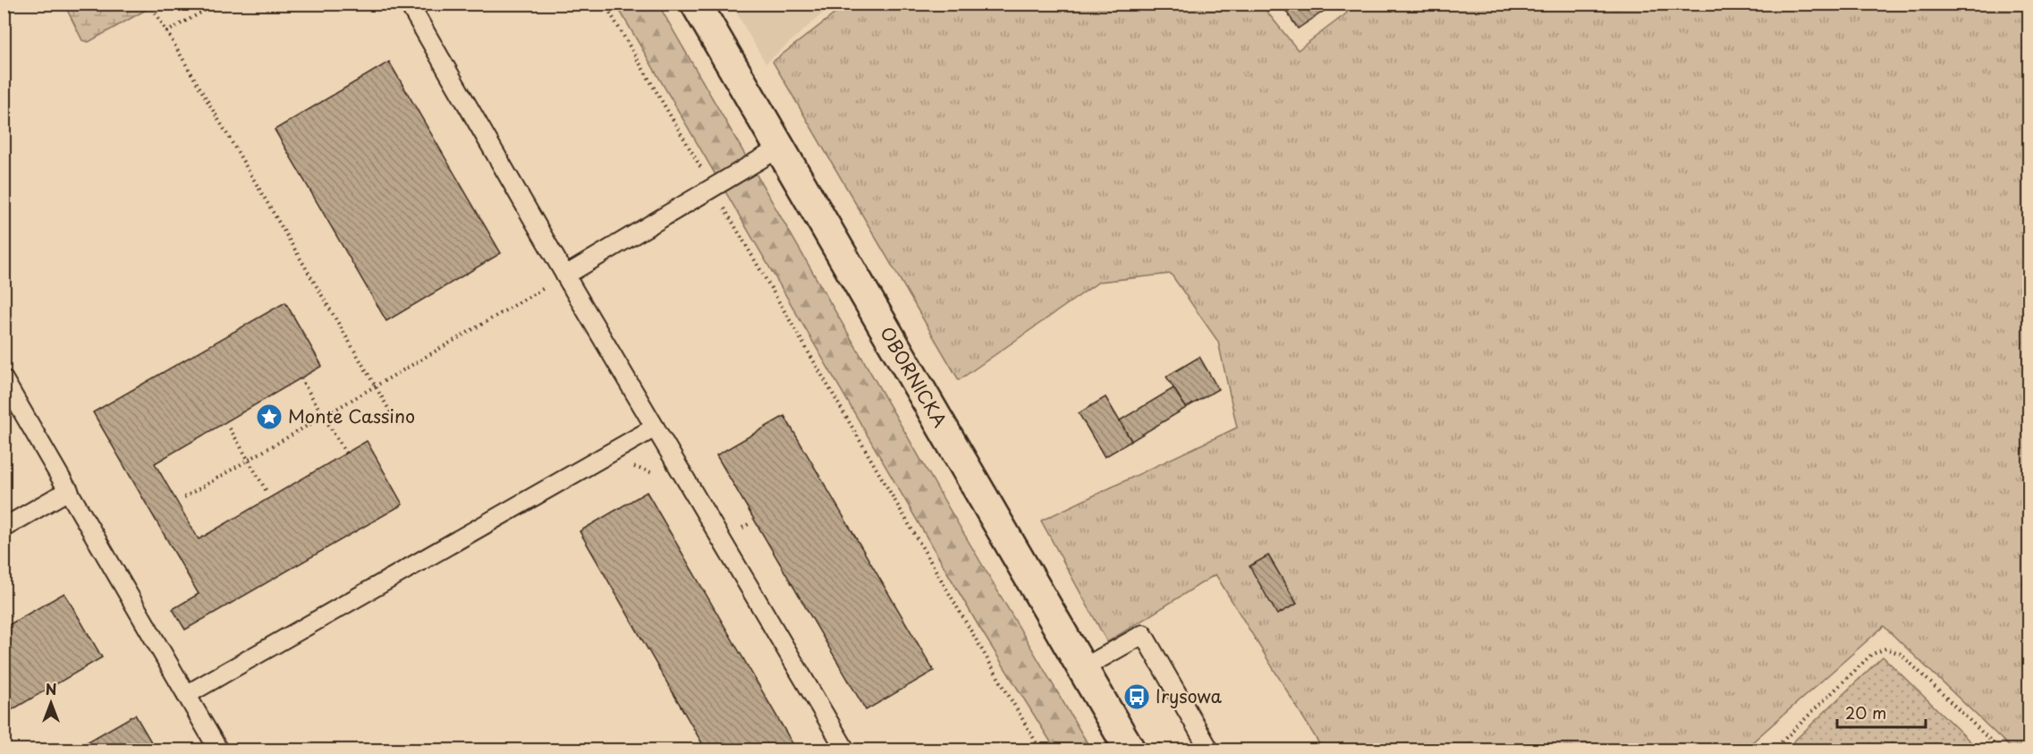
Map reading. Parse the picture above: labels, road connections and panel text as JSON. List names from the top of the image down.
{
  "streets": {
    "main road": ["OBORNICKA"]
  },
  "places": {
    "place": ["Monte Cassino"],
    "bus stop": ["Irysowa"]
  },
  "scale_bar": "20 m",
  "north": "top"
}
